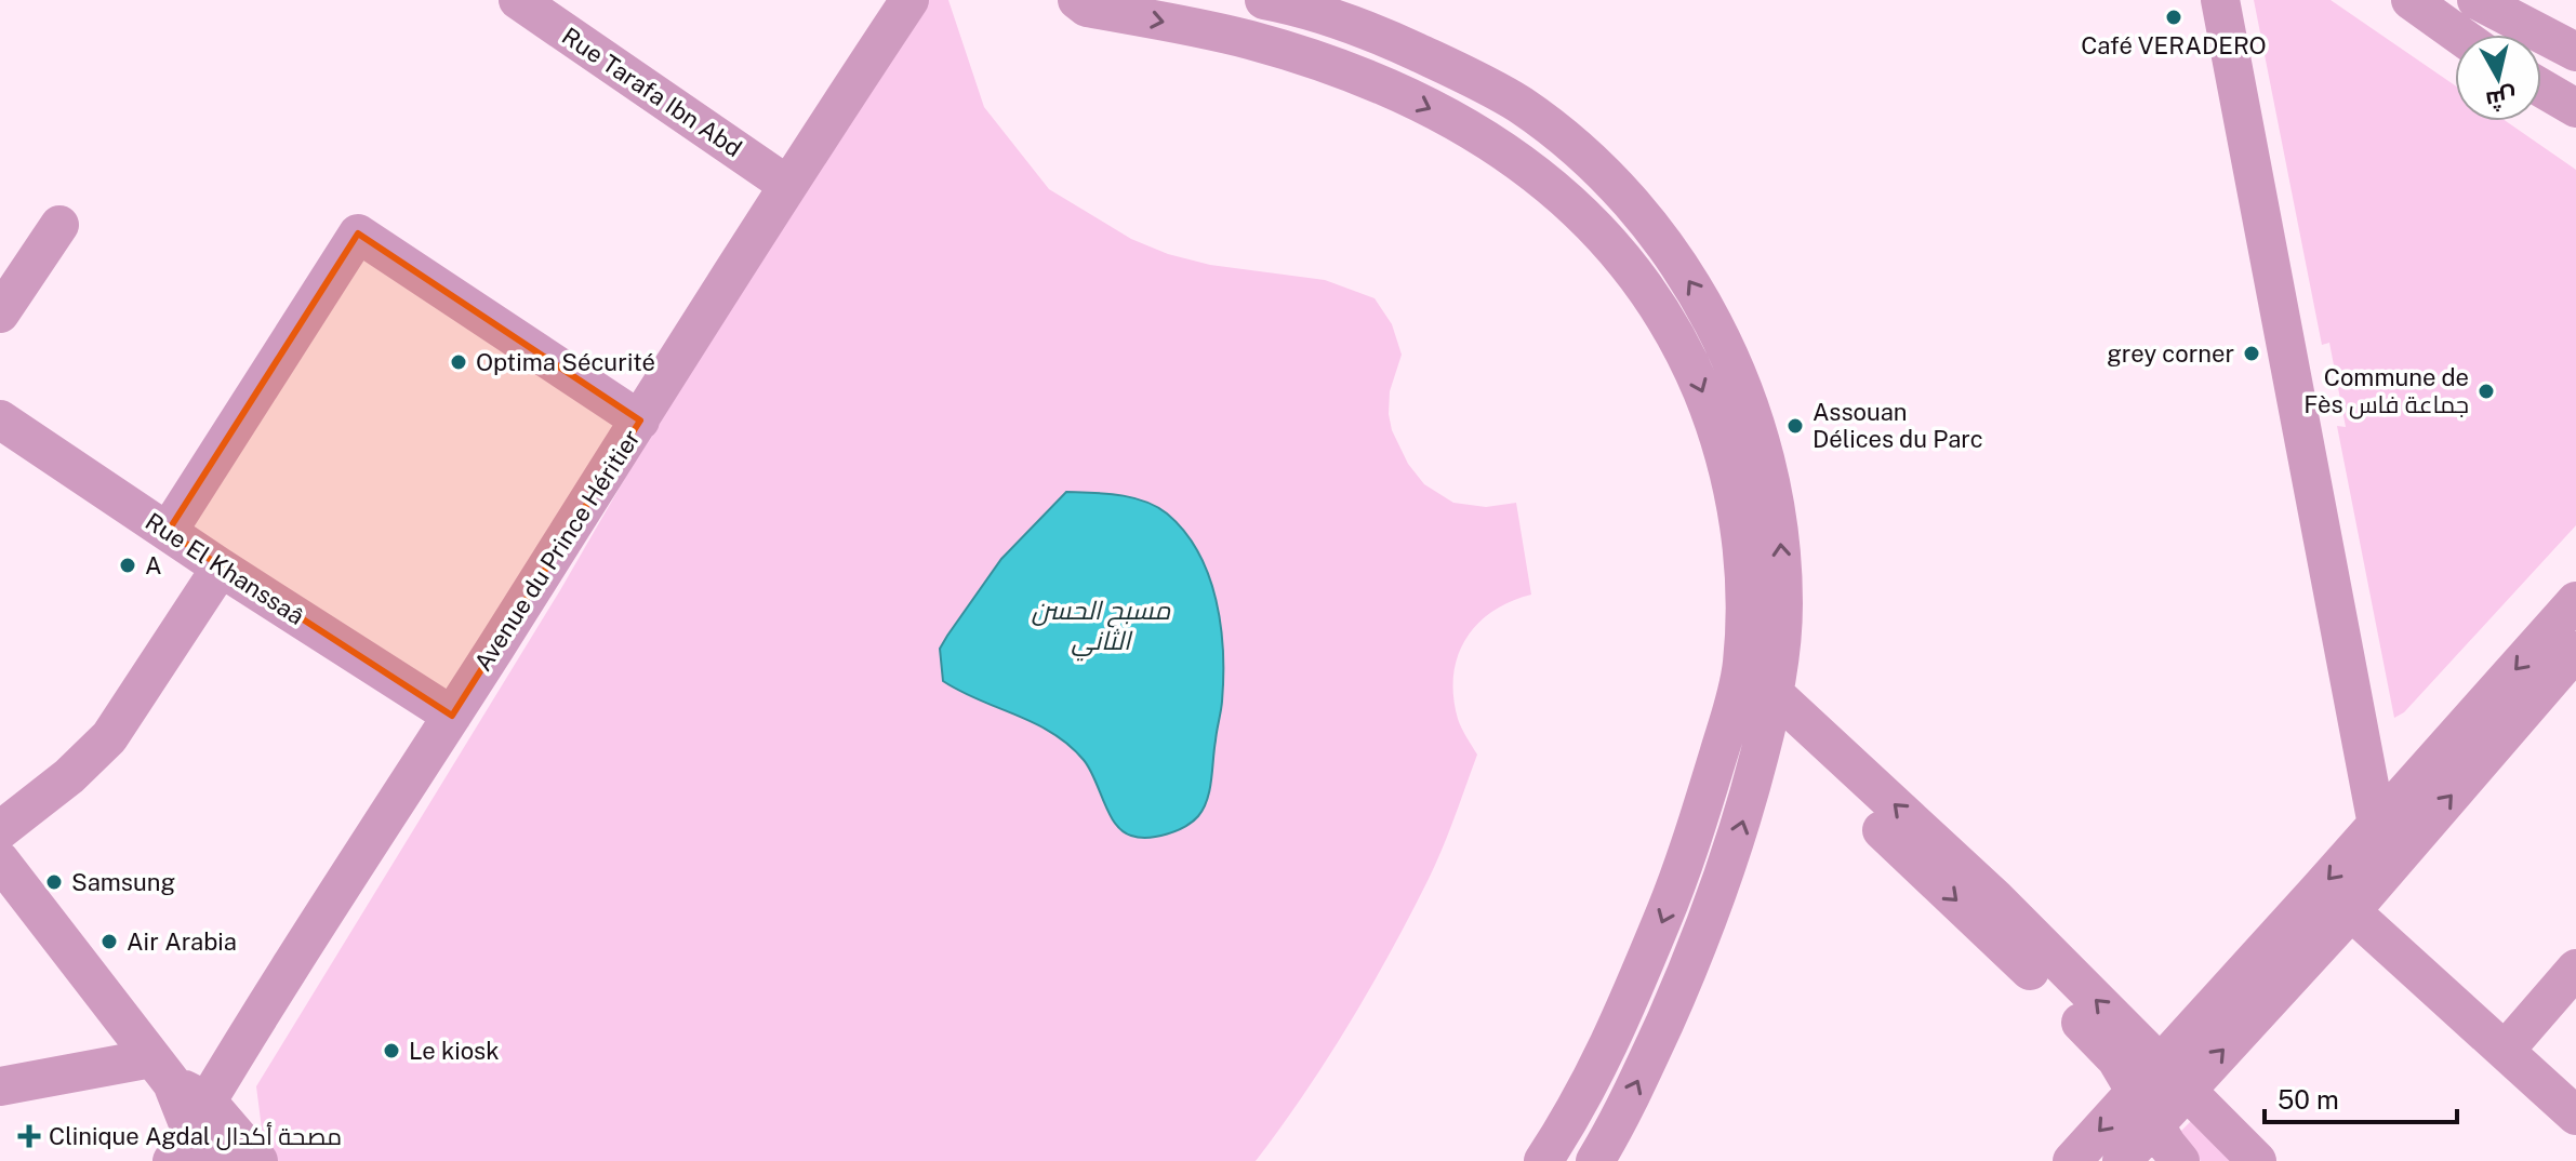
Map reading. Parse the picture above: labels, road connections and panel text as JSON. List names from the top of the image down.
{
  "streets": {
    "street": ["Rue Tarafa Ibn Abd", "Avenue du Prince Héritier", "Rue El Khanssaâ"]
  },
  "crossings": [
    ["Rue Tarafa Ibn Abd", "Avenue du Prince Héritier"],
    ["Avenue du Prince Héritier", "Rue El Khanssaâ"]
  ],
  "water": ["مسبح الحسن الثاني"],
  "places": {
    "other": [
      "Café VERADERO",
      "grey corner",
      "Optima Sécurité",
      "Commune de Fès جماعة فاس",
      "Assouan Délices du Parc",
      "A",
      "Samsung",
      "Air Arabia",
      "Le kiosk"
    ],
    "health": ["Clinique Agdal مصحة أكدال"]
  },
  "scale_bar": "50 m",
  "north": "bottom"
}
